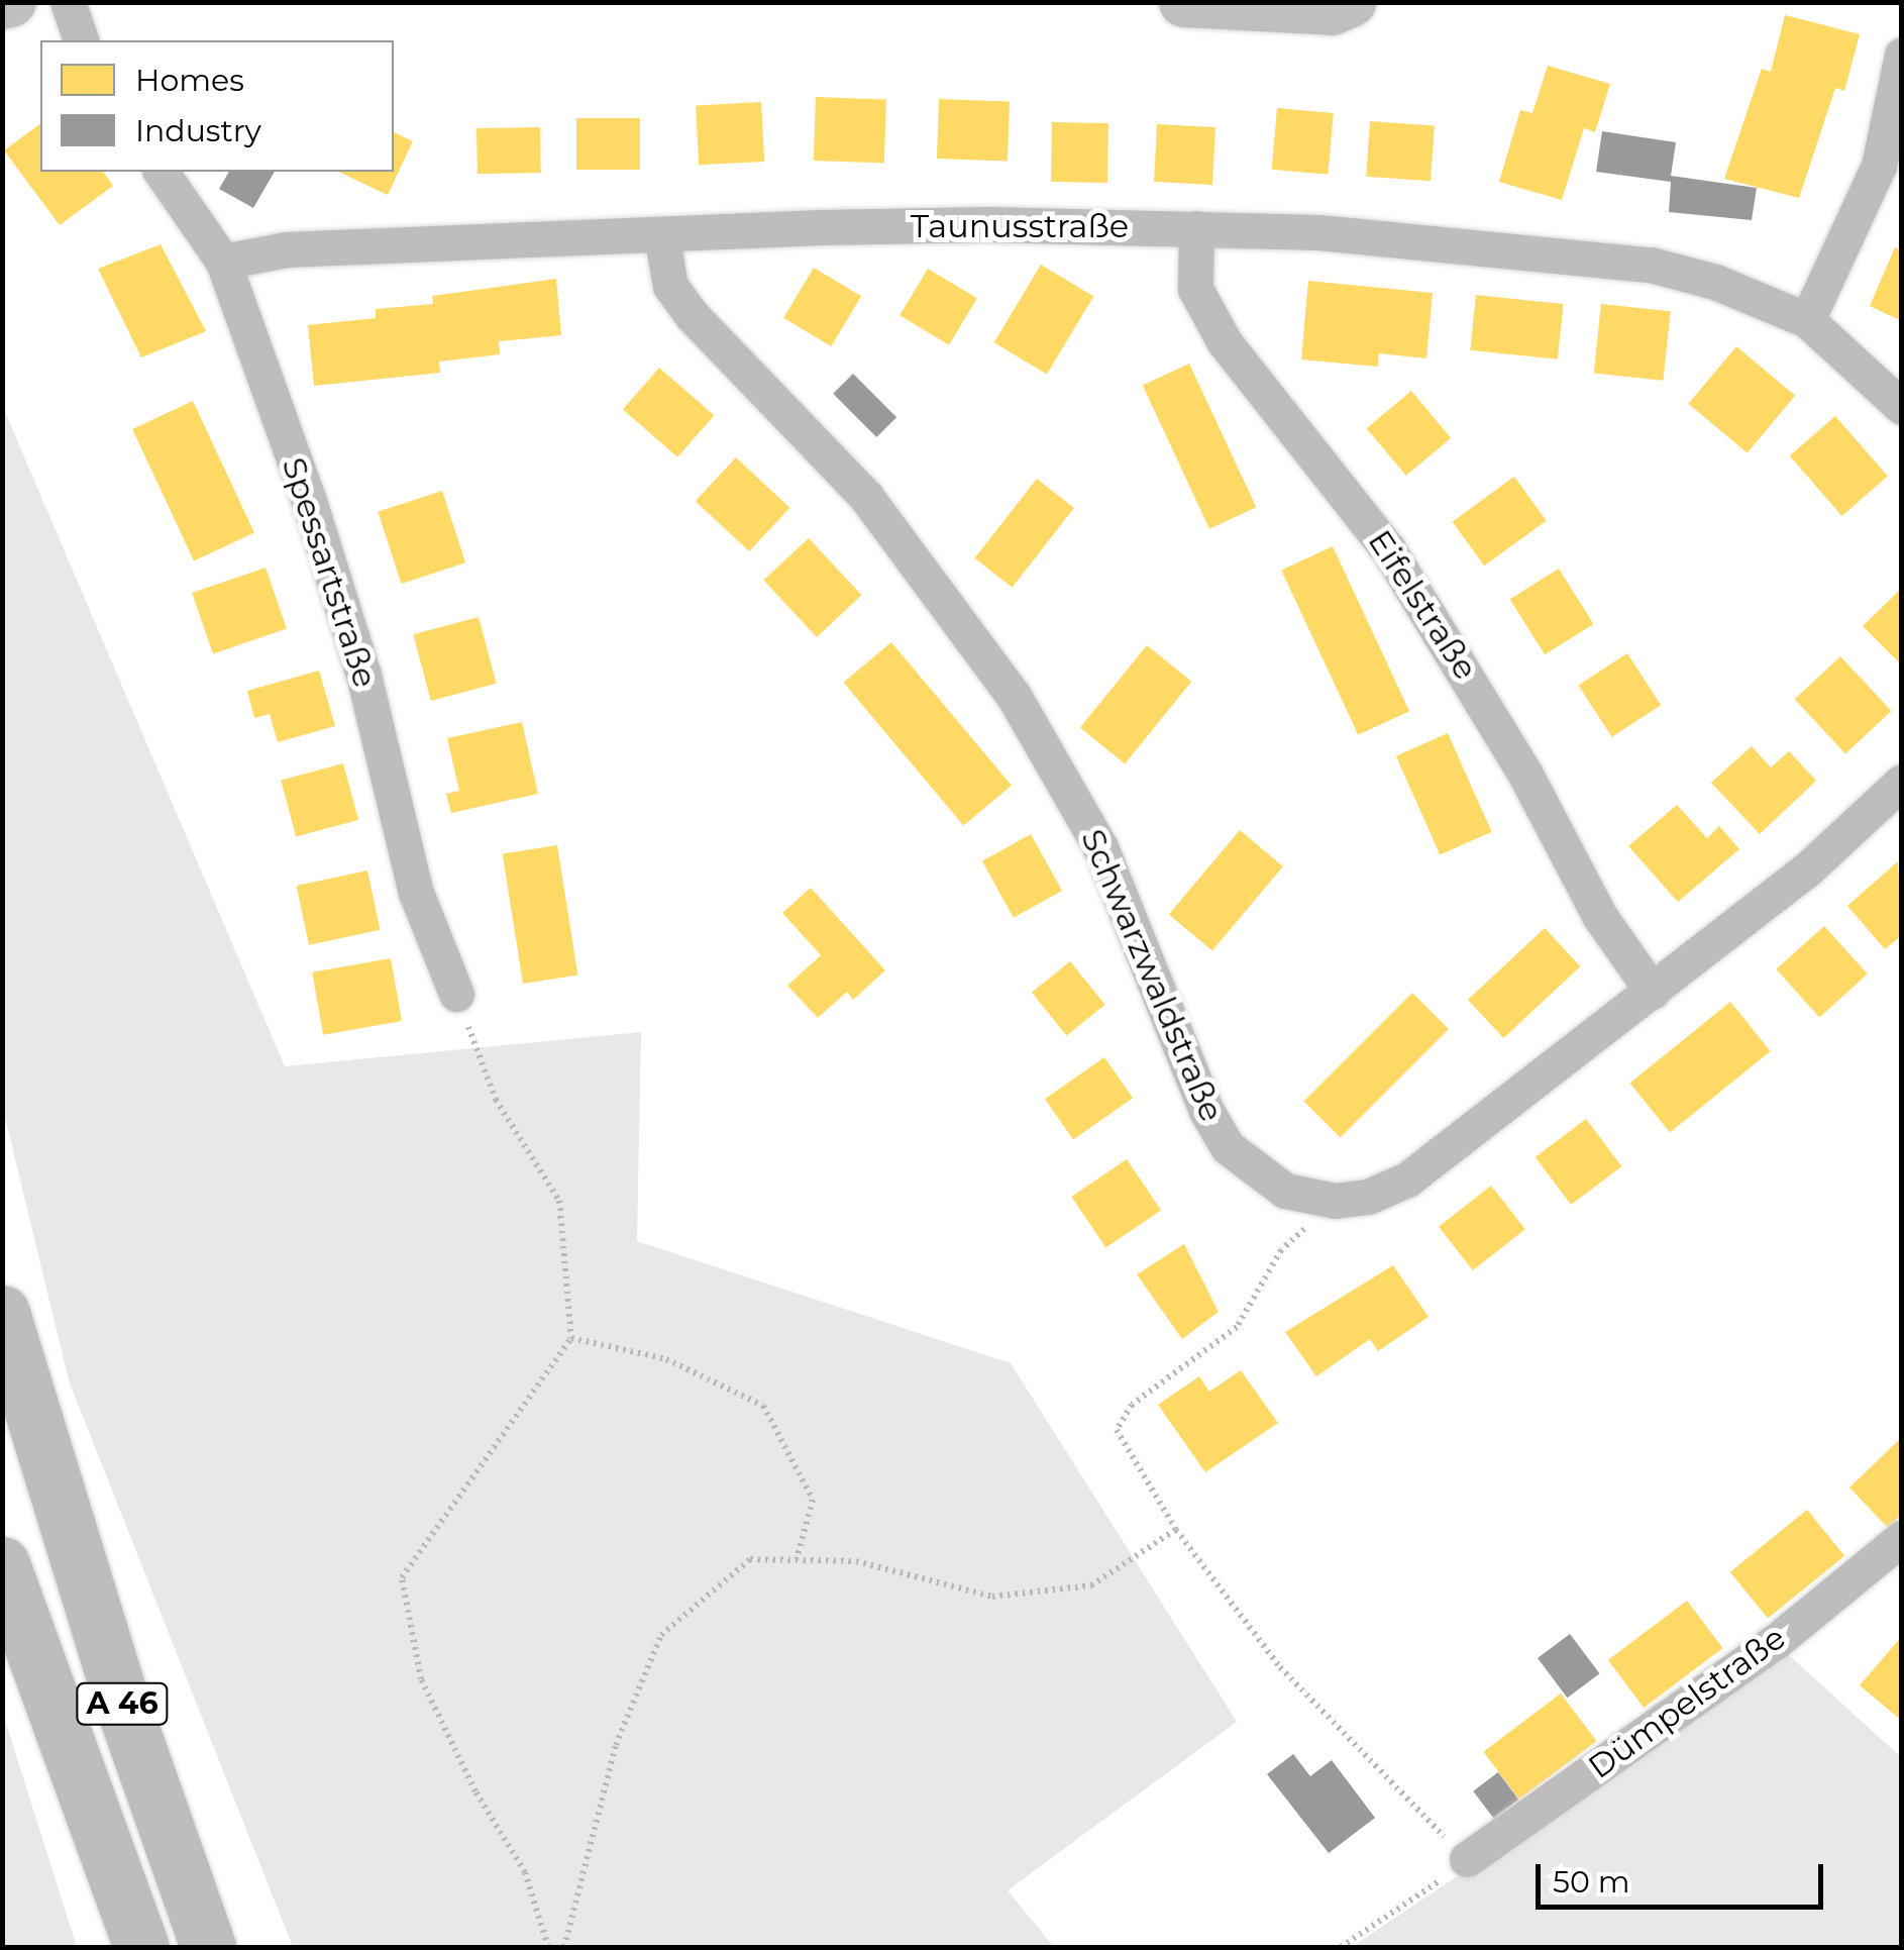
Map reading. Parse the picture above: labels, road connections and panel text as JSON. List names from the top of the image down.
{
  "streets": {
    "highway": ["A 46"],
    "street": [
      "Taunusstraße",
      "Spessartstraße",
      "Eifelstraße",
      "Schwarzwaldstraße",
      "Dümpelstraße"
    ]
  },
  "crossings": [
    ["Taunusstraße", "Spessartstraße"],
    ["Taunusstraße", "Eifelstraße"],
    ["Taunusstraße", "Schwarzwaldstraße"],
    ["Eifelstraße", "Schwarzwaldstraße"]
  ],
  "legend": ["Homes", "Industry"],
  "scale_bar": "50 m"
}
